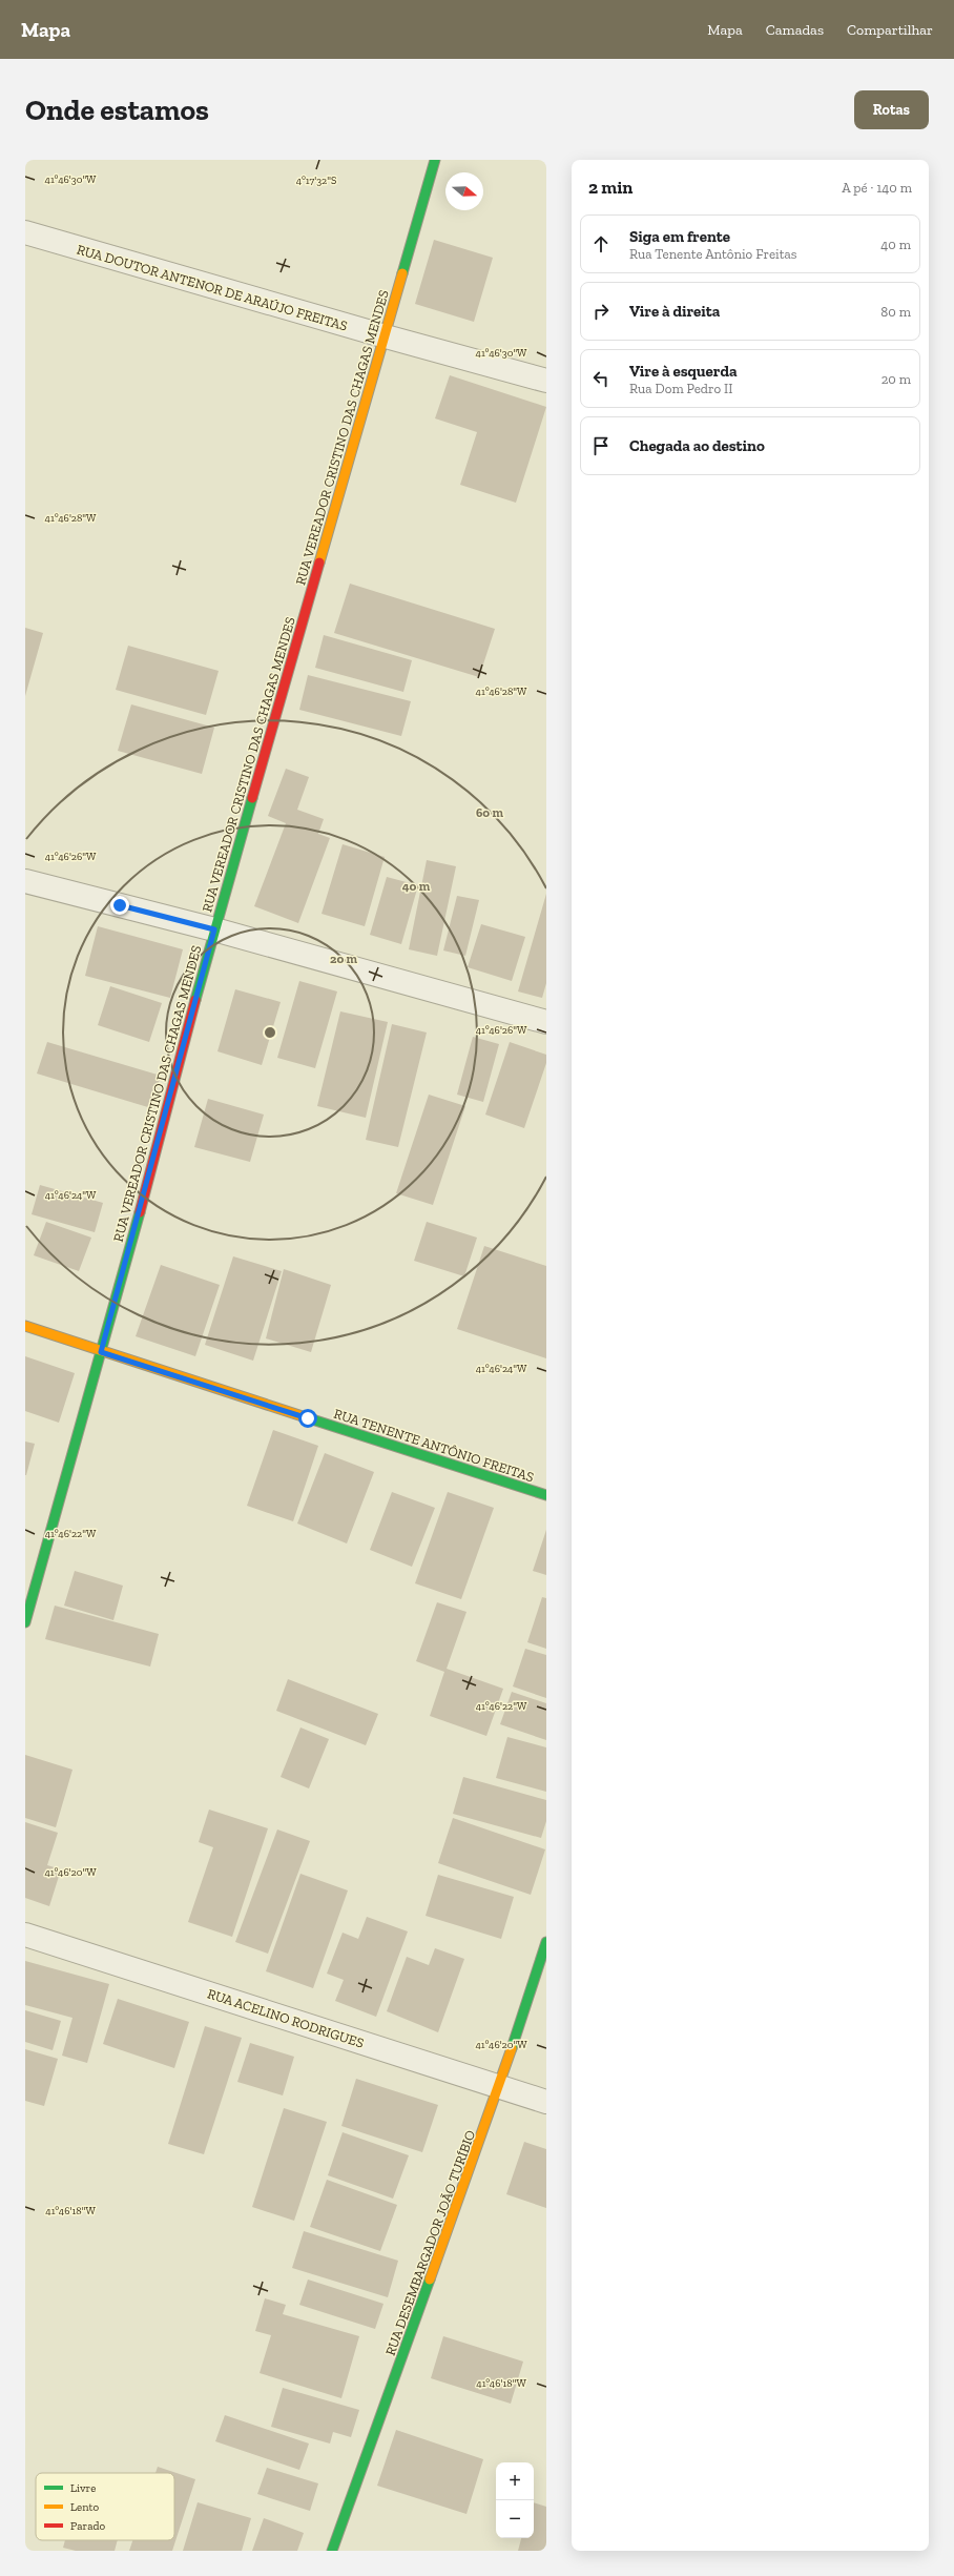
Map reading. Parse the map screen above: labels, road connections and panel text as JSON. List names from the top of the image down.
{
  "streets": {
    "street": [
      "RUA DOUTOR ANTENOR DE ARAÚJO FREITAS",
      "RUA VEREADOR CRISTINO DAS CHAGAS MENDES",
      "RUA TENENTE ANTÔNIO FREITAS",
      "RUA ACELINO RODRIGUES",
      "RUA DESEMBARGADOR JOÃO TURÍBIO"
    ]
  },
  "crossings": [
    ["RUA DOUTOR ANTENOR DE ARAÚJO FREITAS", "RUA VEREADOR CRISTINO DAS CHAGAS MENDES"],
    ["RUA VEREADOR CRISTINO DAS CHAGAS MENDES", "RUA TENENTE ANTÔNIO FREITAS"],
    ["RUA ACELINO RODRIGUES", "RUA DESEMBARGADOR JOÃO TURÍBIO"]
  ],
  "legend": ["Livre", "Lento", "Parado"],
  "north": "right",
  "page": {
    "header": "Mapa",
    "nav": ["Mapa", "Camadas", "Compartilhar"],
    "buttons": "Rotas",
    "title": "Onde estamos",
    "heading": ["2 min", "A pé · 140 m"],
    "list": [
      ["Siga em frente", "Rua Tenente Antônio Freitas", "40 m"],
      ["Vire à direita", "80 m"],
      ["Vire à esquerda", "Rua Dom Pedro II", "20 m"],
      "Chegada ao destino"
    ],
    "map_buttons": ["+", "−"]
  },
  "coordinates": [
    "41°46'30\"W",
    "4°17'32\"S",
    "41°46'28\"W",
    "41°46'26\"W",
    "41°46'24\"W",
    "41°46'22\"W",
    "41°46'20\"W",
    "41°46'18\"W"
  ],
  "rings": ["60 m", "40 m", "20 m"]
}
